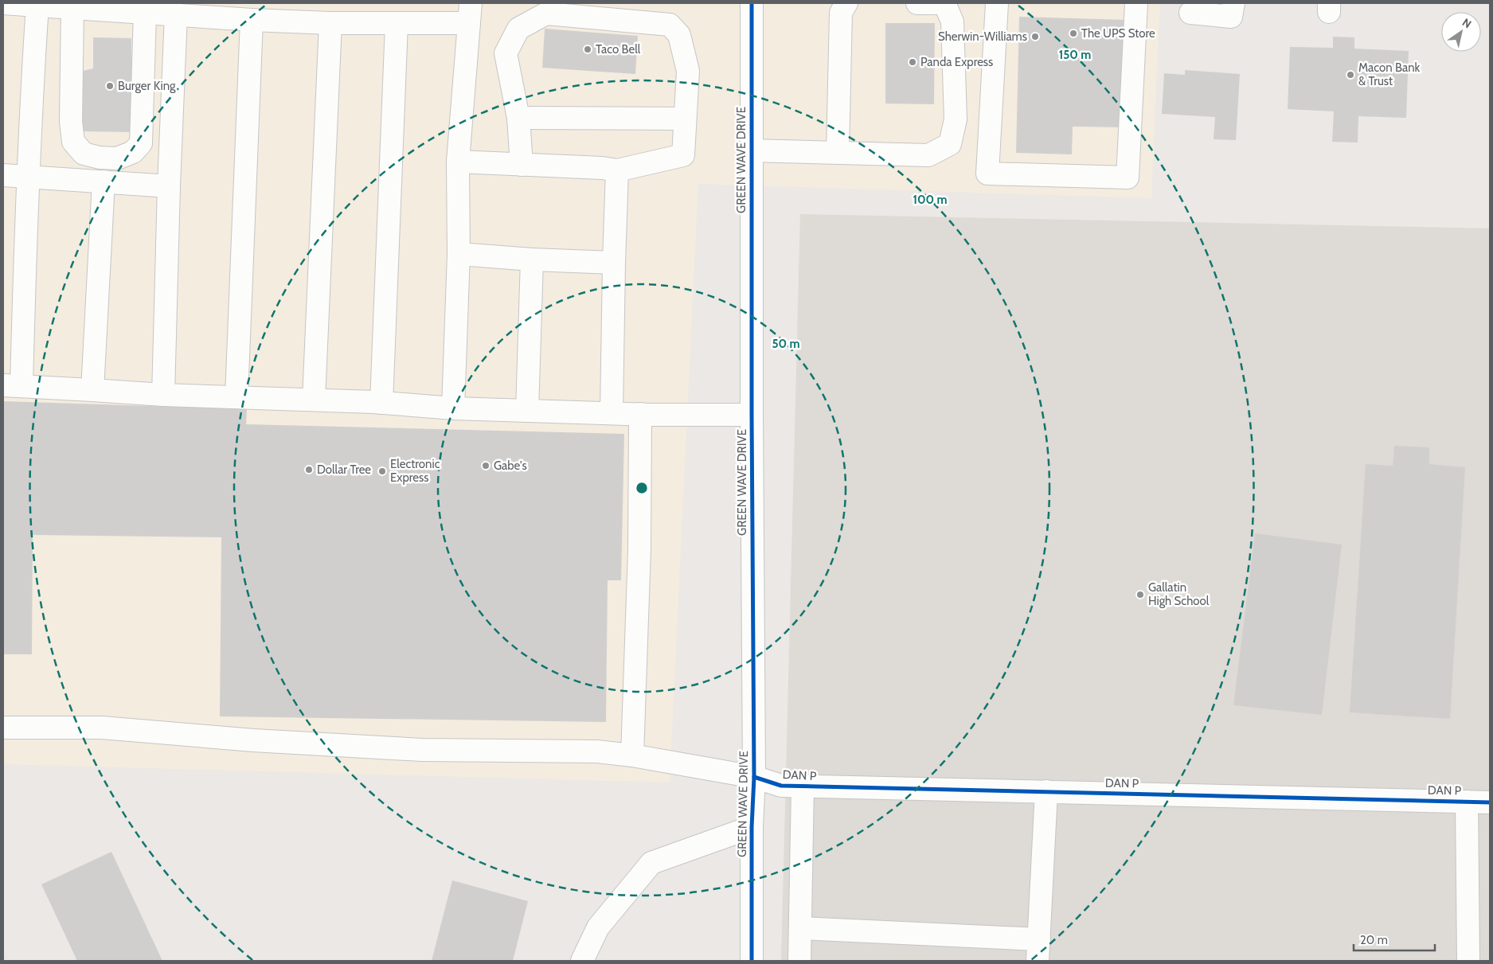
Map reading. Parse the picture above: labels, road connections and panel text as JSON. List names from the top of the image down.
{
  "streets": {
    "street": ["GREEN WAVE DRIVE", "DAN P"]
  },
  "crossings": [
    ["GREEN WAVE DRIVE", "DAN P"]
  ],
  "places": [
    "The UPS Store",
    "Sherwin-Williams",
    "Taco Bell",
    "Panda Express",
    "Macon Bank & Trust",
    "Burger King",
    "Gabe's",
    "Dollar Tree",
    "Electronic Express",
    "Gallatin High School"
  ],
  "scale_bar": "20 m",
  "north": "top right",
  "rings": ["150 m", "100 m", "50 m"]
}
